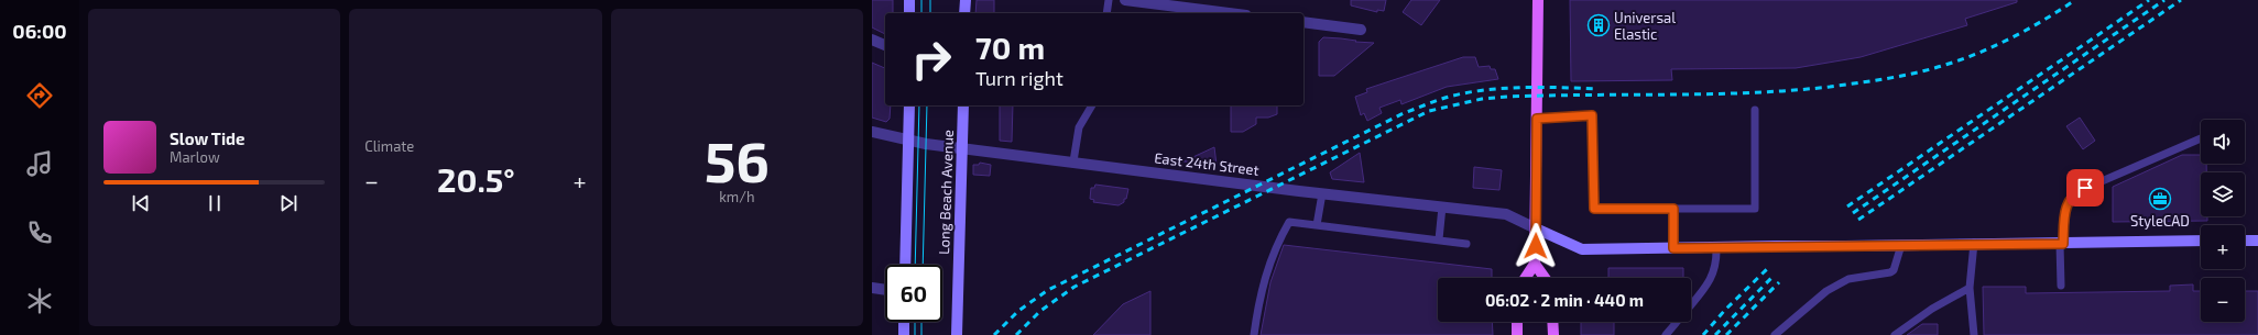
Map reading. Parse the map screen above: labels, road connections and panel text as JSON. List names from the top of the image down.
{
  "streets": {
    "street": ["East 24th Street", "Long Beach Avenue"]
  },
  "crossings": [
    ["East 24th Street", "Long Beach Avenue"]
  ],
  "places": {
    "building": ["Universal Elastic"],
    "office": ["StyleCAD"]
  },
  "page": {
    "tabs": "06:00",
    "tile": [
      "Climate",
      ["56", "km/h"]
    ],
    "turn": ["70 m", "Turn right"],
    "map_buttons": ["+", "−"],
    "song": ["Slow Tide", "Marlow"],
    "heat": ["−", "20.5°", "+"],
    "limit": "60",
    "trip": "06:02 · 2 min · 440 m"
  }
}
